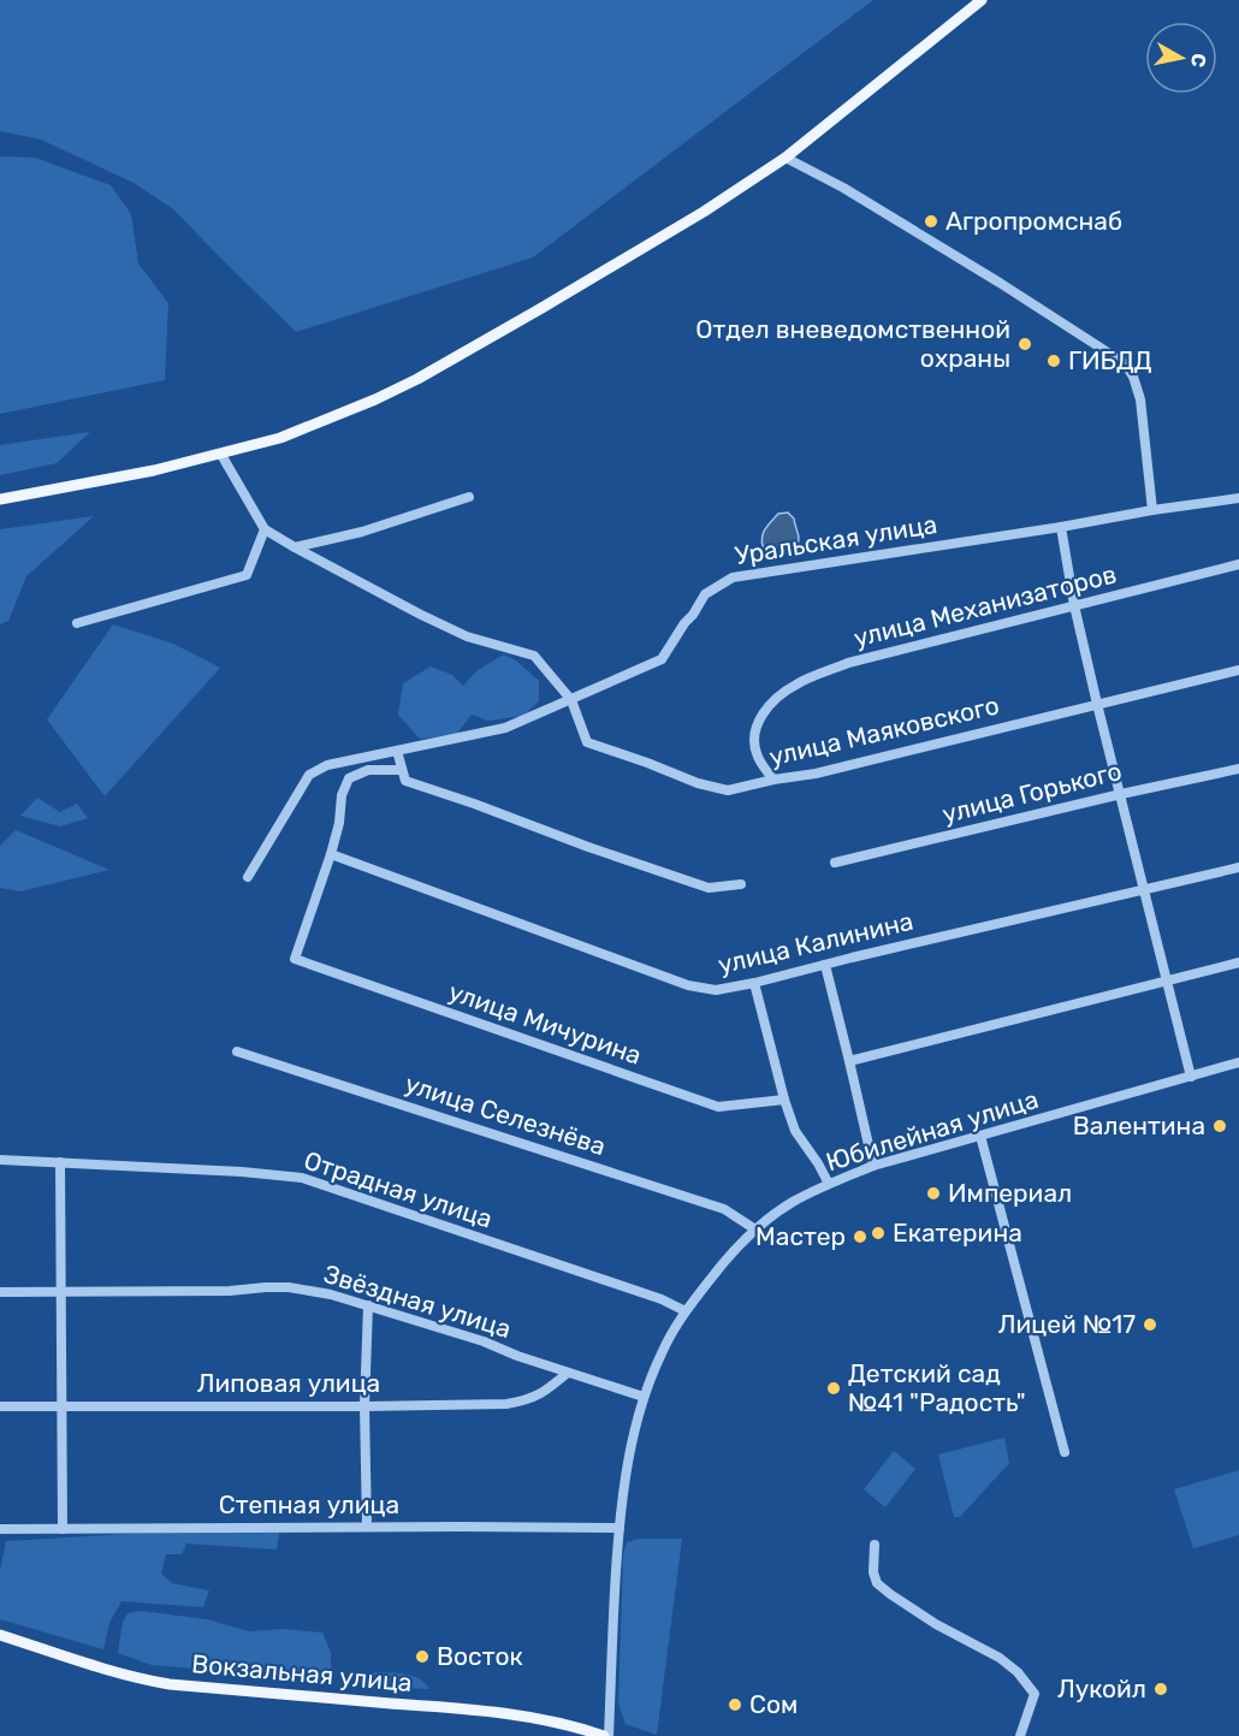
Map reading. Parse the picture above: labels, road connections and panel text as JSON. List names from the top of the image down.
{
  "streets": {
    "main road": ["Вокзальная улица"],
    "street": [
      "Уральская улица",
      "улица Механизаторов",
      "улица Маяковского",
      "улица Горького",
      "улица Калинина",
      "улица Мичурина",
      "улица Селезнёва",
      "Юбилейная улица",
      "Отрадная улица",
      "Звёздная улица",
      "Липовая улица",
      "Степная улица"
    ]
  },
  "crossings": [
    ["Уральская улица", "улица Маяковского"],
    ["улица Механизаторов", "улица Маяковского"],
    ["улица Калинина", "улица Мичурина"],
    ["улица Селезнёва", "Юбилейная улица"],
    ["Юбилейная улица", "Отрадная улица"],
    ["Юбилейная улица", "Звёздная улица"],
    ["Юбилейная улица", "Степная улица"],
    ["Юбилейная улица", "Вокзальная улица"],
    ["Звёздная улица", "Липовая улица"]
  ],
  "places": [
    "Агропромснаб",
    "Отдел вневедомственной охраны",
    "ГИБДД",
    "Валентина",
    "Империал",
    "Екатерина",
    "Мастер",
    "Лицей №17",
    "Детский сад №41 \"Радость\"",
    "Восток",
    "Лукойл",
    "Сом"
  ],
  "north": "right"
}
